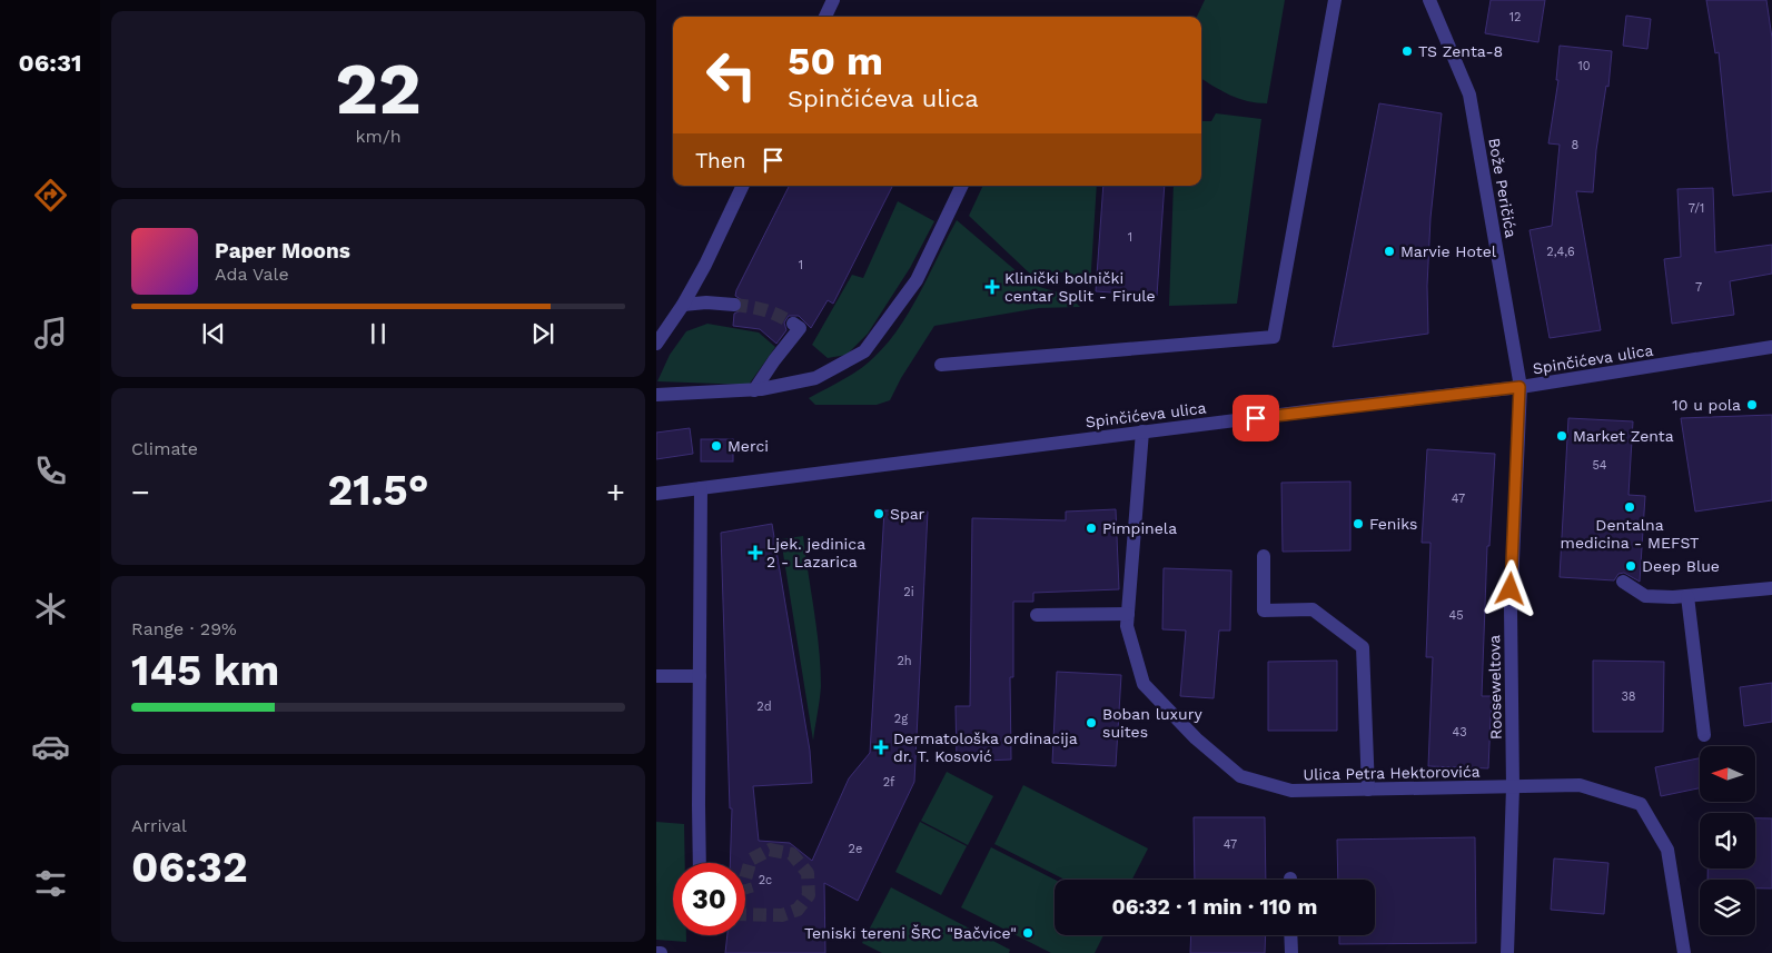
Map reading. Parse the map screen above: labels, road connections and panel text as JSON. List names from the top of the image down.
{
  "streets": {
    "street": [
      "Bože Peričića",
      "Spinčićeva ulica",
      "Rooseweltova",
      "Ulica Petra Hektorovića"
    ]
  },
  "crossings": [
    ["Bože Peričića", "Spinčićeva ulica"],
    ["Bože Peričića", "Rooseweltova"],
    ["Spinčićeva ulica", "Rooseweltova"],
    ["Spinčićeva ulica", "Ulica Petra Hektorovića"],
    ["Rooseweltova", "Ulica Petra Hektorovića"]
  ],
  "places": {
    "other": [
      "TS Zenta-8",
      "Marvie Hotel",
      "10 u pola",
      "Market Zenta",
      "Merci",
      "Dentalna medicina - MEFST",
      "Spar",
      "Feniks",
      "Pimpinela",
      "Deep Blue",
      "Boban luxury suites",
      "Teniski tereni ŠRC \"Bačvice\""
    ],
    "health": ["Klinički bolnički centar Split - Firule", "Ljek. jedinica 2 - Lazarica", "Dermatološka ordinacija dr. T. Kosović"]
  },
  "house_numbers": [
    "12",
    "10",
    "8",
    "7/1",
    "1",
    "2,4,6",
    "1",
    "7",
    "54",
    "47",
    "2i",
    "45",
    "2h",
    "38",
    "2d",
    "2g",
    "43",
    "2f",
    "47",
    "2e",
    "2c"
  ],
  "north": "left",
  "page": {
    "tabs": "06:31",
    "tile": [
      ["22", "km/h"],
      "Climate",
      ["Range · 29%", "145 km"],
      ["Arrival", "06:32"]
    ],
    "turn": ["50 m", "Spinčićeva ulica"],
    "then": "Then",
    "song": ["Paper Moons", "Ada Vale"],
    "heat": ["−", "21.5°", "+"],
    "limit": "30",
    "trip": "06:32 · 1 min · 110 m"
  }
}
